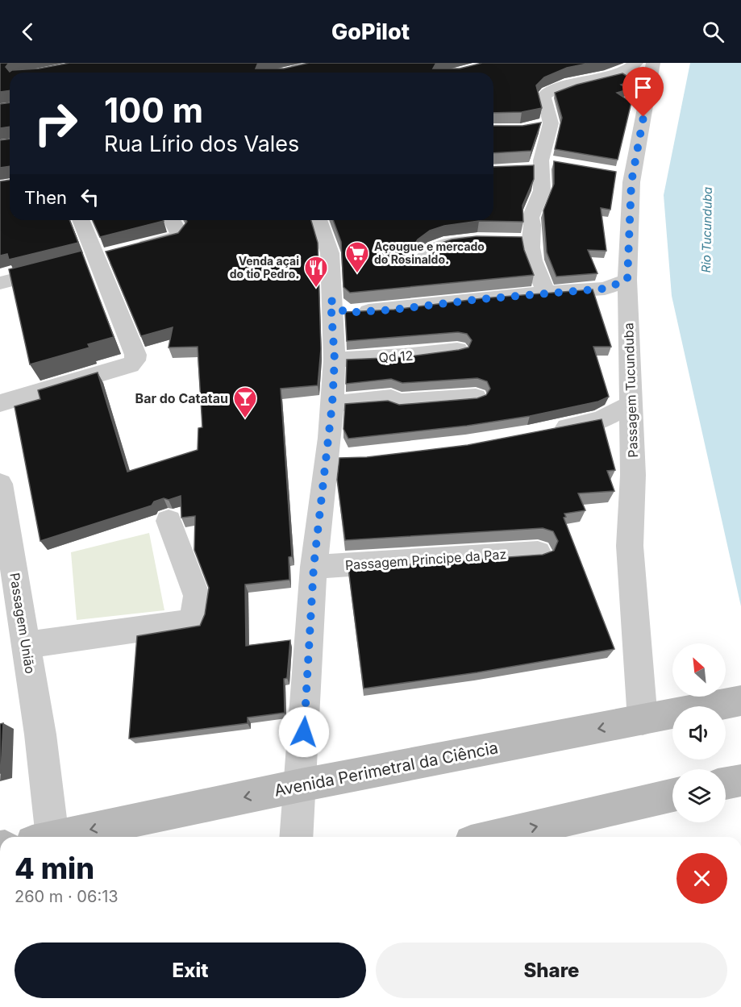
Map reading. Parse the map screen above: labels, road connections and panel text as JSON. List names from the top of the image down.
{
  "streets": {
    "main road": ["Avenida Perimetral da Ciência"],
    "street": [
      "Qd 12",
      "Passagem Tucunduba",
      "Passagem Principe da Paz",
      "Passagem União"
    ]
  },
  "crossings": [
    ["Passagem Tucunduba", "Avenida Perimetral da Ciência"]
  ],
  "one_way": ["Avenida Perimetral da Ciência"],
  "water": ["Rio Tucunduba"],
  "places": {
    "supermarket": ["Açougue e mercado do Rosinaldo."],
    "restaurant": ["Venda açai do tio Pedro."],
    "bar": ["Bar do Catatau"]
  },
  "north": "top left",
  "page": {
    "header": "GoPilot",
    "turn": ["100 m", "Rua Lírio dos Vales"],
    "then": "Then",
    "heading": ["4 min", "260 m · 06:13"],
    "buttons": ["Exit", "Share"]
  }
}
